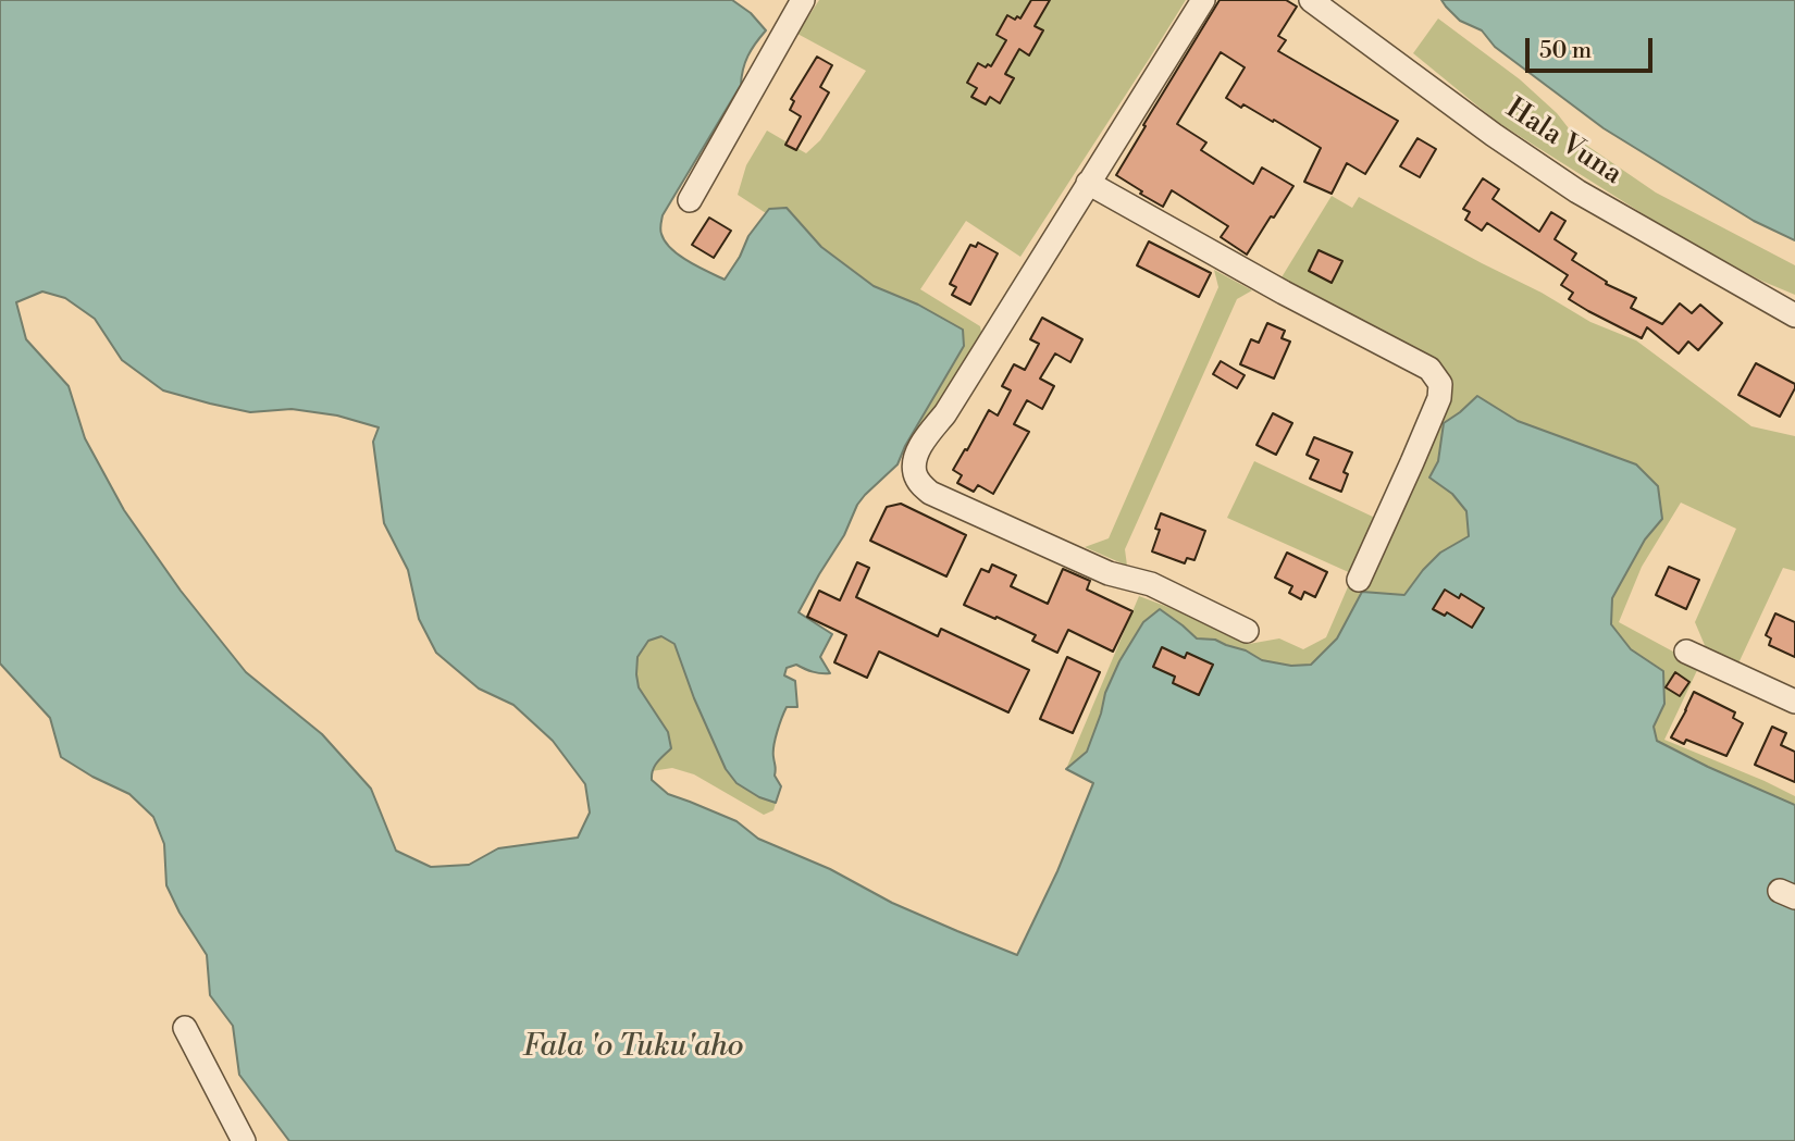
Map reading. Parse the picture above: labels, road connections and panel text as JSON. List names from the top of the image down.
{
  "streets": {
    "street": ["Hala Vuna"]
  },
  "water": ["Fala 'o Tuku'aho"],
  "scale_bar": "50 m"
}
